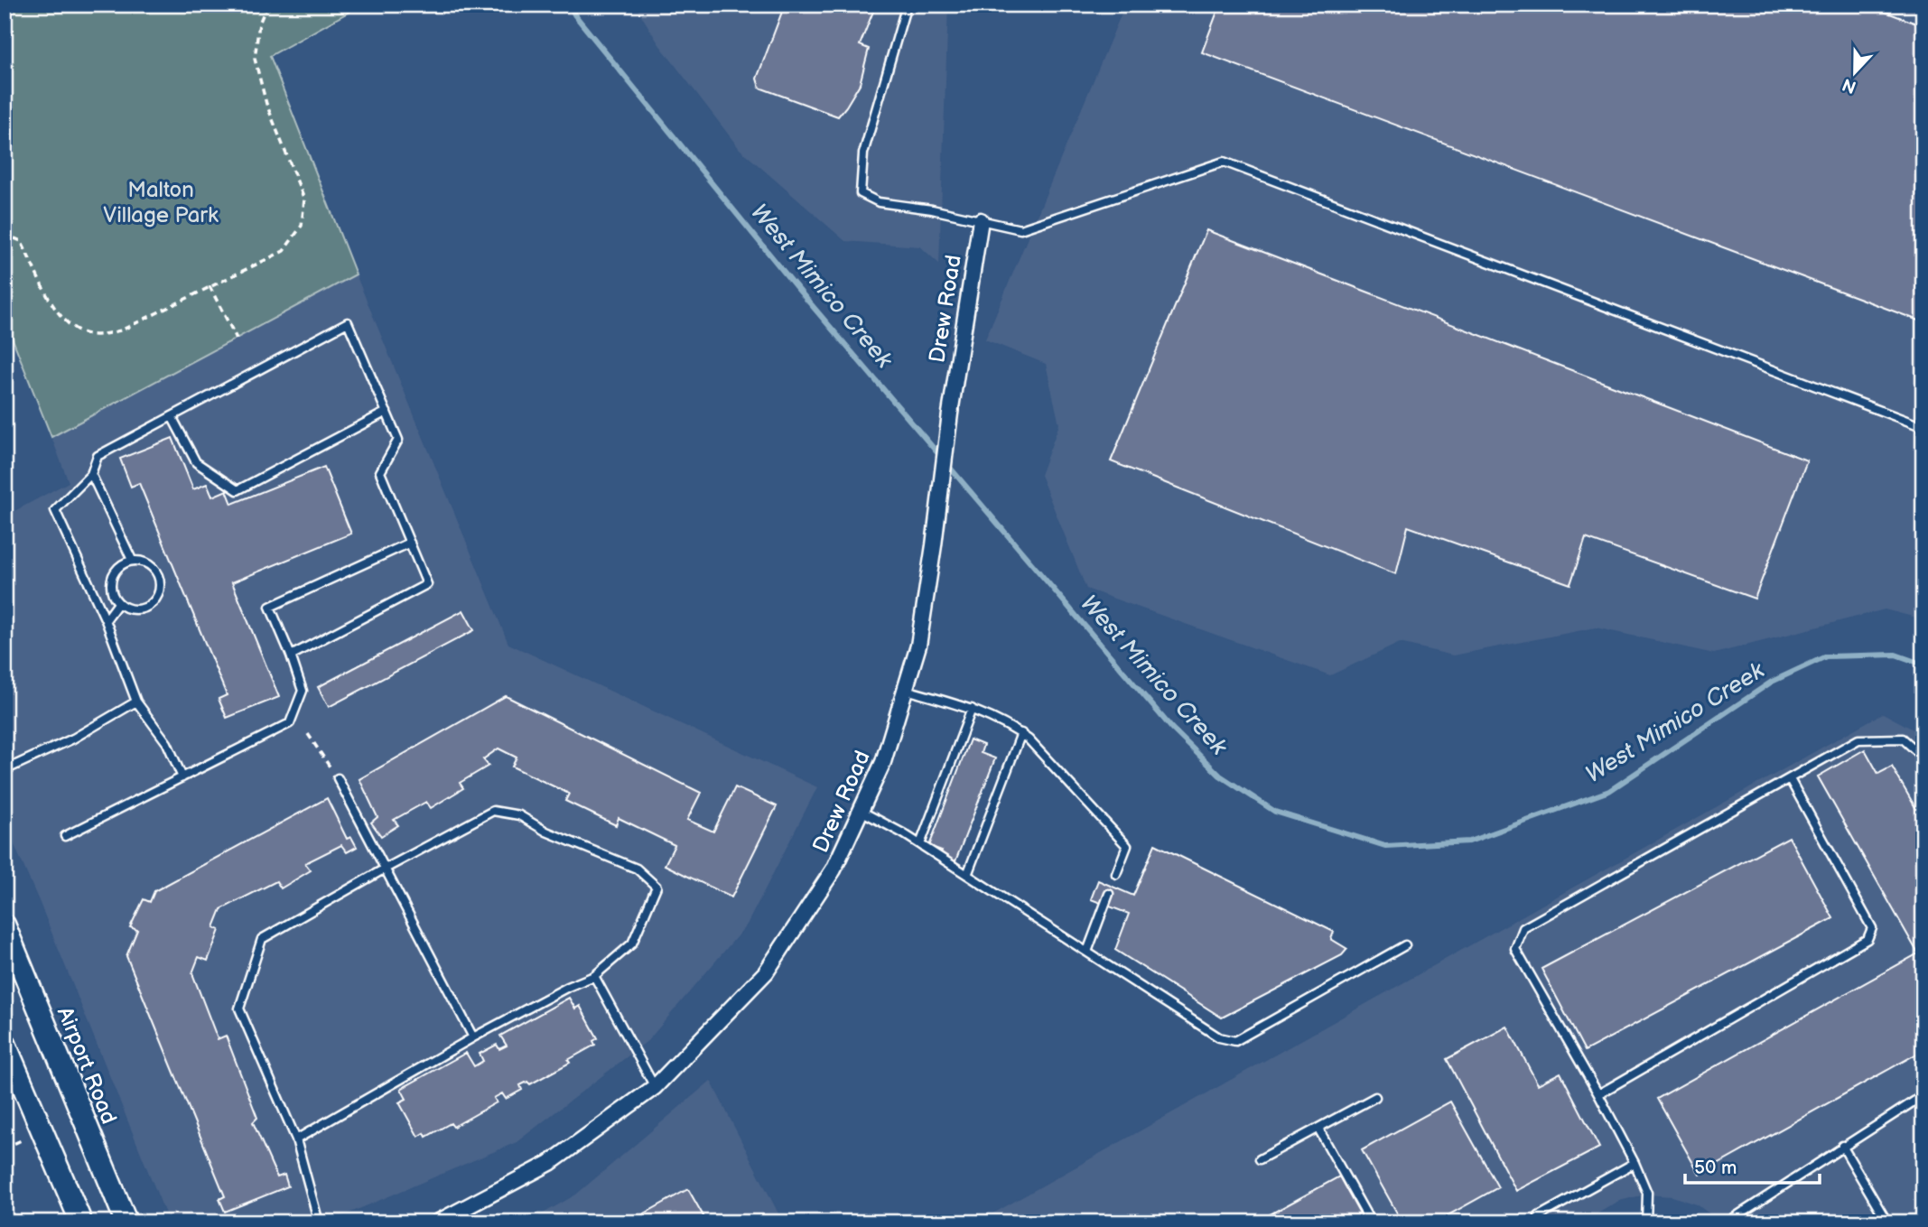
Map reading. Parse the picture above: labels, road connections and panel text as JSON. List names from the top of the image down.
{
  "streets": {
    "main road": ["Airport Road"],
    "street": ["Drew Road"]
  },
  "water": ["West Mimico Creek"],
  "parks": ["Malton Village Park"],
  "scale_bar": "50 m",
  "north": "bottom"
}
